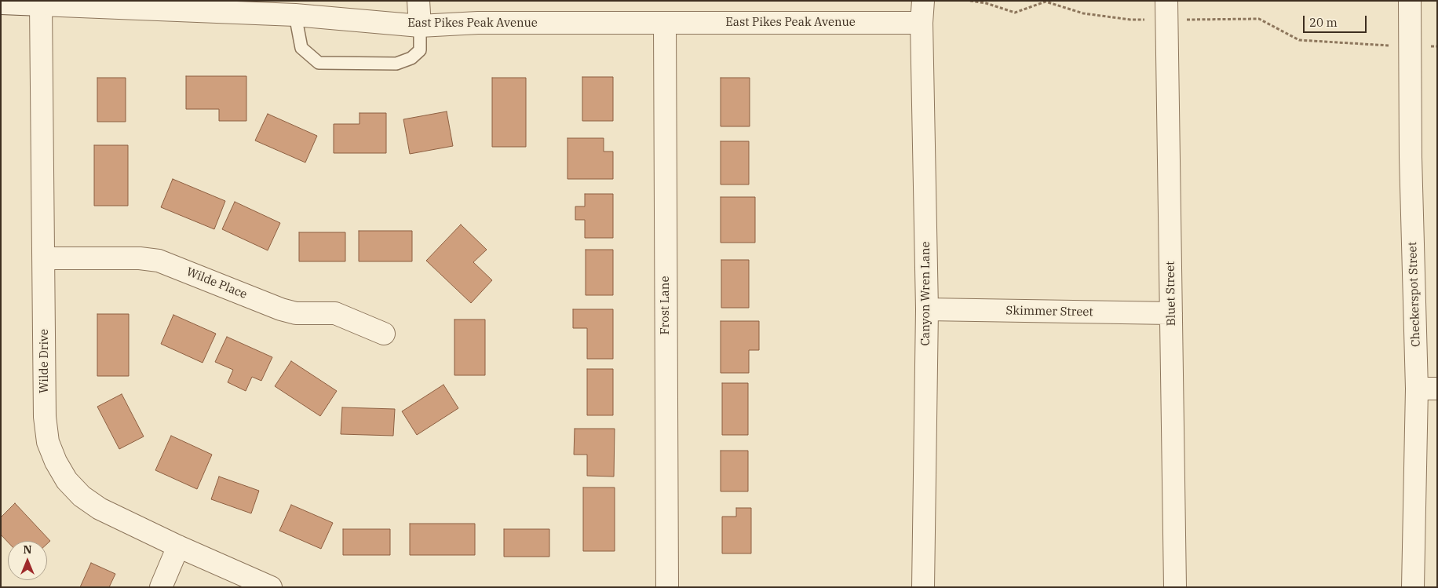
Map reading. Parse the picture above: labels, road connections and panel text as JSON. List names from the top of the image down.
{
  "streets": {
    "street": [
      "East Pikes Peak Avenue",
      "Wilde Place",
      "Canyon Wren Lane",
      "Bluet Street",
      "Checkerspot Street",
      "Frost Lane",
      "Skimmer Street",
      "Wilde Drive"
    ]
  },
  "crossings": [
    ["East Pikes Peak Avenue", "Canyon Wren Lane"],
    ["East Pikes Peak Avenue", "Frost Lane"],
    ["East Pikes Peak Avenue", "Wilde Drive"],
    ["Wilde Place", "Wilde Drive"],
    ["Canyon Wren Lane", "Skimmer Street"],
    ["Bluet Street", "Skimmer Street"]
  ],
  "scale_bar": "20 m",
  "north": "top"
}
